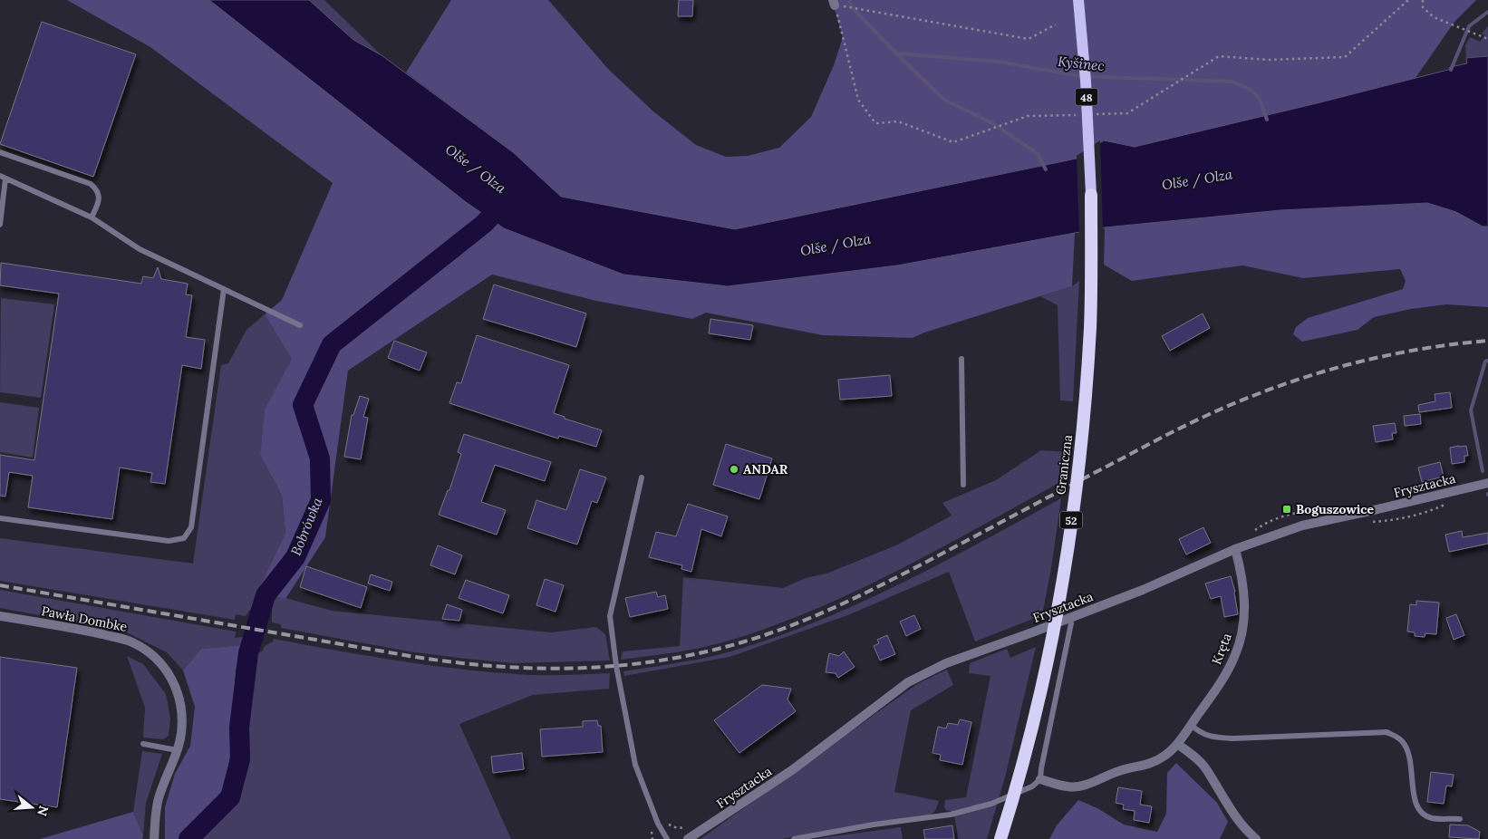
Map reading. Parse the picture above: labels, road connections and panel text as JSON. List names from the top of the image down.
{
  "streets": {
    "highway": ["Graniczna", "52"],
    "main road": ["48"],
    "street": ["Frysztacka", "Pawła Dombke", "Kręta"]
  },
  "crossings": [
    ["48", "Graniczna"],
    ["Frysztacka", "Kręta"]
  ],
  "water": ["Kyšinec", "Olše / Olza", "Bobrówka"],
  "places": {
    "other": ["ANDAR"],
    "transit": ["Boguszowice"]
  },
  "north": "right"
}
